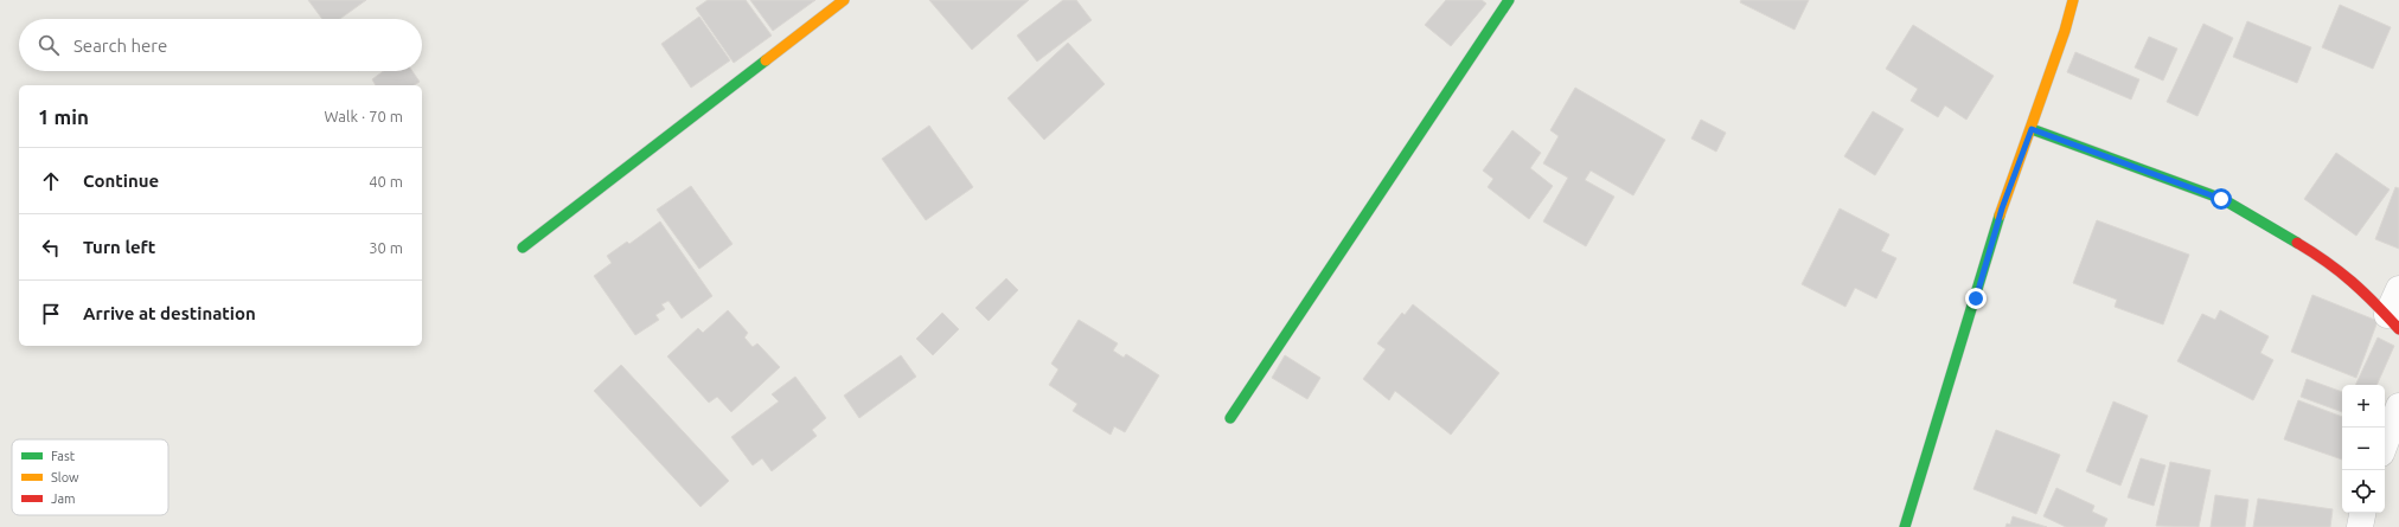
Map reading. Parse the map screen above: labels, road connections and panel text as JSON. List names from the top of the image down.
{
  "legend": ["Fast", "Slow", "Jam"],
  "page": {
    "search": "Search here",
    "heading": ["1 min", "Walk · 70 m"],
    "list": [
      ["Continue", "40 m"],
      ["Turn left", "30 m"],
      "Arrive at destination"
    ],
    "map_buttons": ["+", "−"]
  }
}
